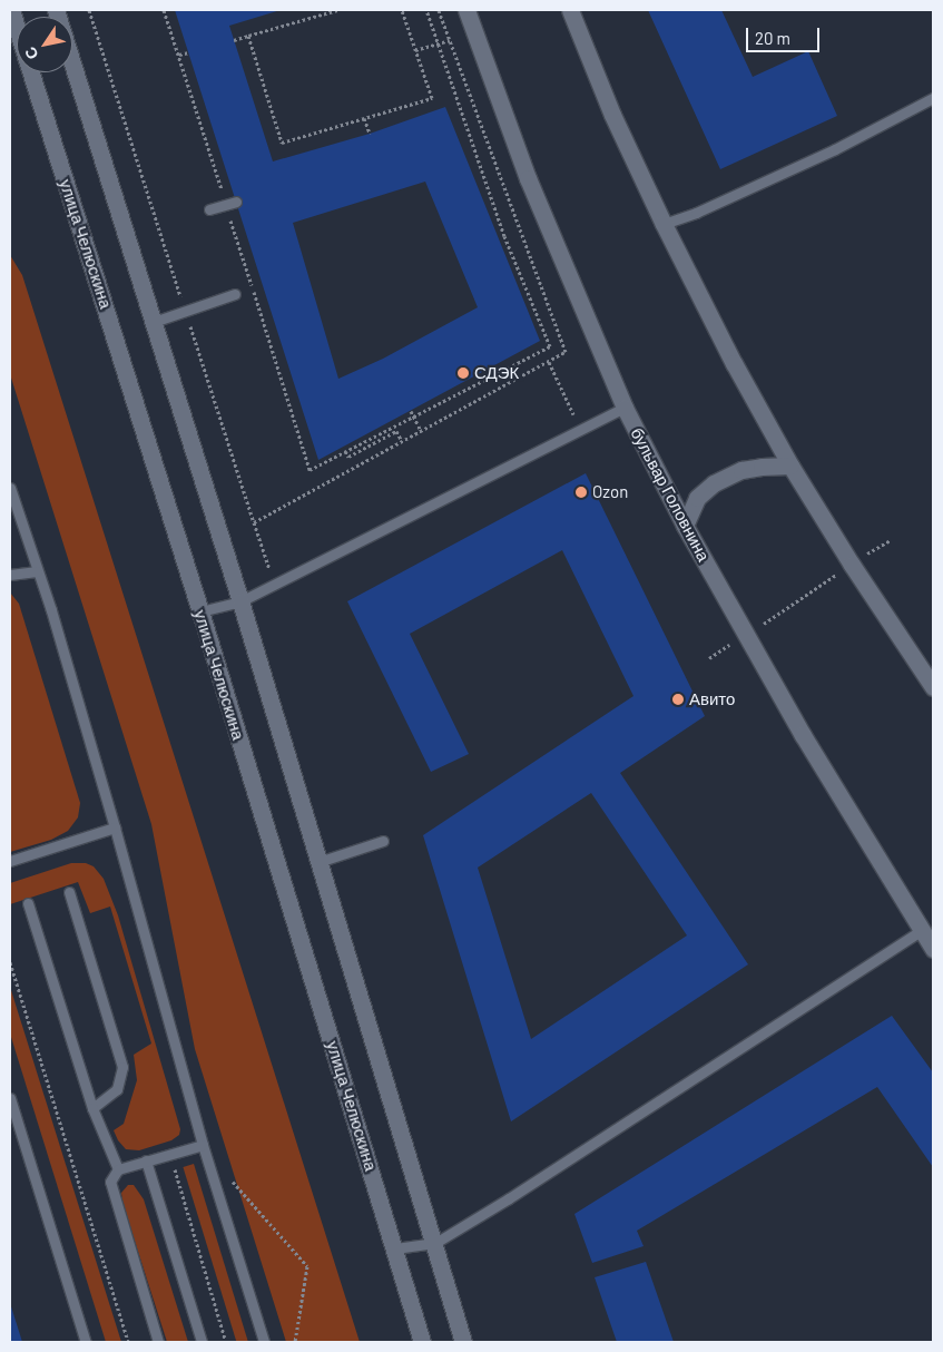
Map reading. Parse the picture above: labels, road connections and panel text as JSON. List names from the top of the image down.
{
  "streets": {
    "street": ["улица Челюскина", "бульвар Головнина"]
  },
  "places": ["СДЭК", "Ozon", "Авито"],
  "scale_bar": "20 m",
  "north": "bottom left"
}
